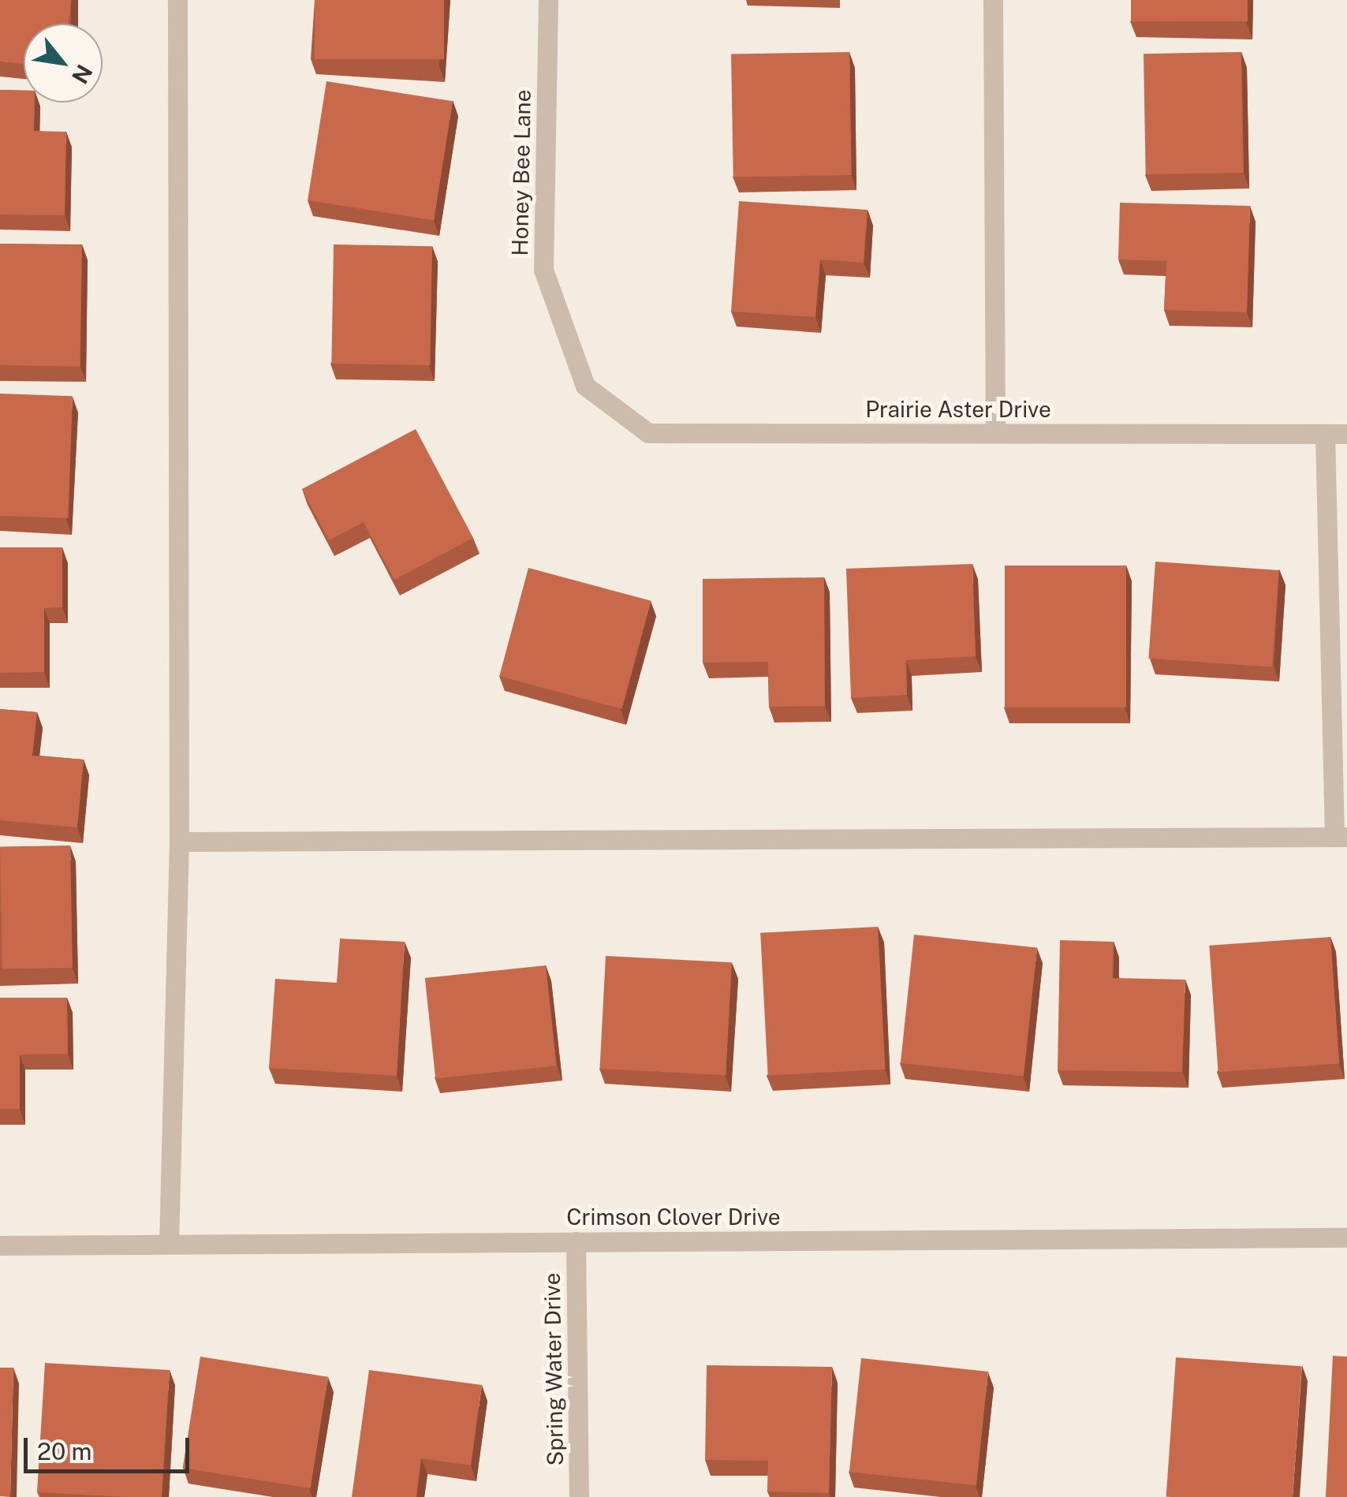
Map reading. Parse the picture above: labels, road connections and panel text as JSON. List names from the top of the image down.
{
  "streets": {
    "street": [
      "Honey Bee Lane",
      "Prairie Aster Drive",
      "Crimson Clover Drive",
      "Spring Water Drive"
    ]
  },
  "crossings": [
    ["Honey Bee Lane", "Prairie Aster Drive"],
    ["Crimson Clover Drive", "Spring Water Drive"]
  ],
  "scale_bar": "20 m",
  "north": "bottom right"
}
